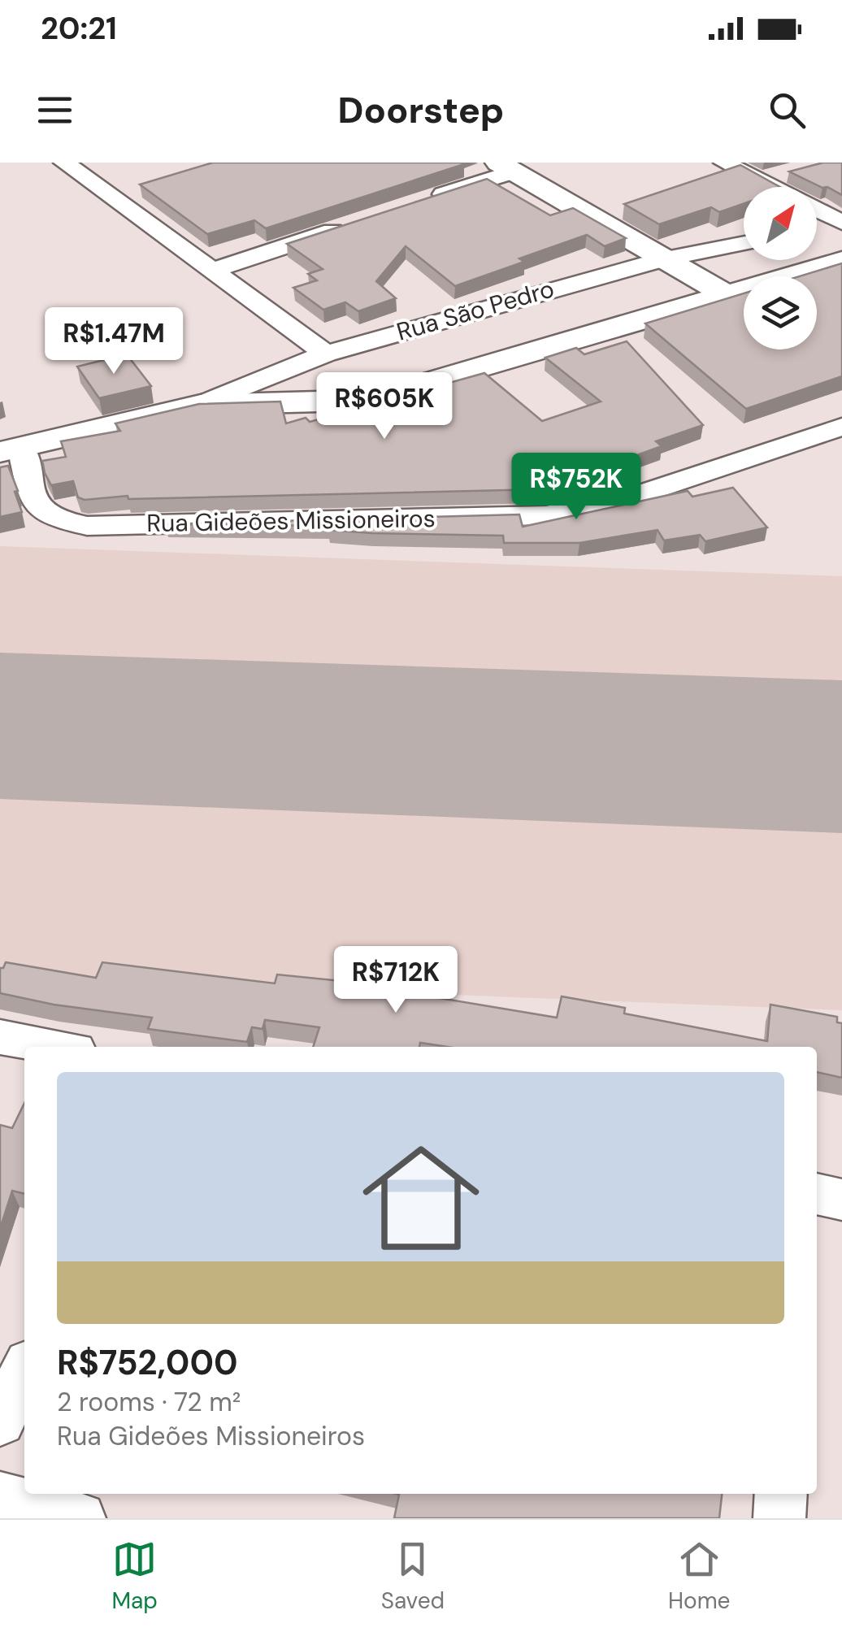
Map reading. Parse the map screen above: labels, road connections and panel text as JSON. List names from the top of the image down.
{
  "streets": {
    "street": ["Rua São Pedro", "Rua Gideões Missioneiros"]
  },
  "north": "top right",
  "page": {
    "status": "20:21",
    "header": "Doorstep",
    "price": [
      "R$1.47M",
      "R$605K",
      "R$752K",
      "R$712K"
    ],
    "list": [
      {
        "name": "R$752,000",
        "note": "2 rooms · 72 m² · Rua Gideões Missioneiros"
      }
    ],
    "tabs": ["Map", "Saved", "Home"]
  }
}
